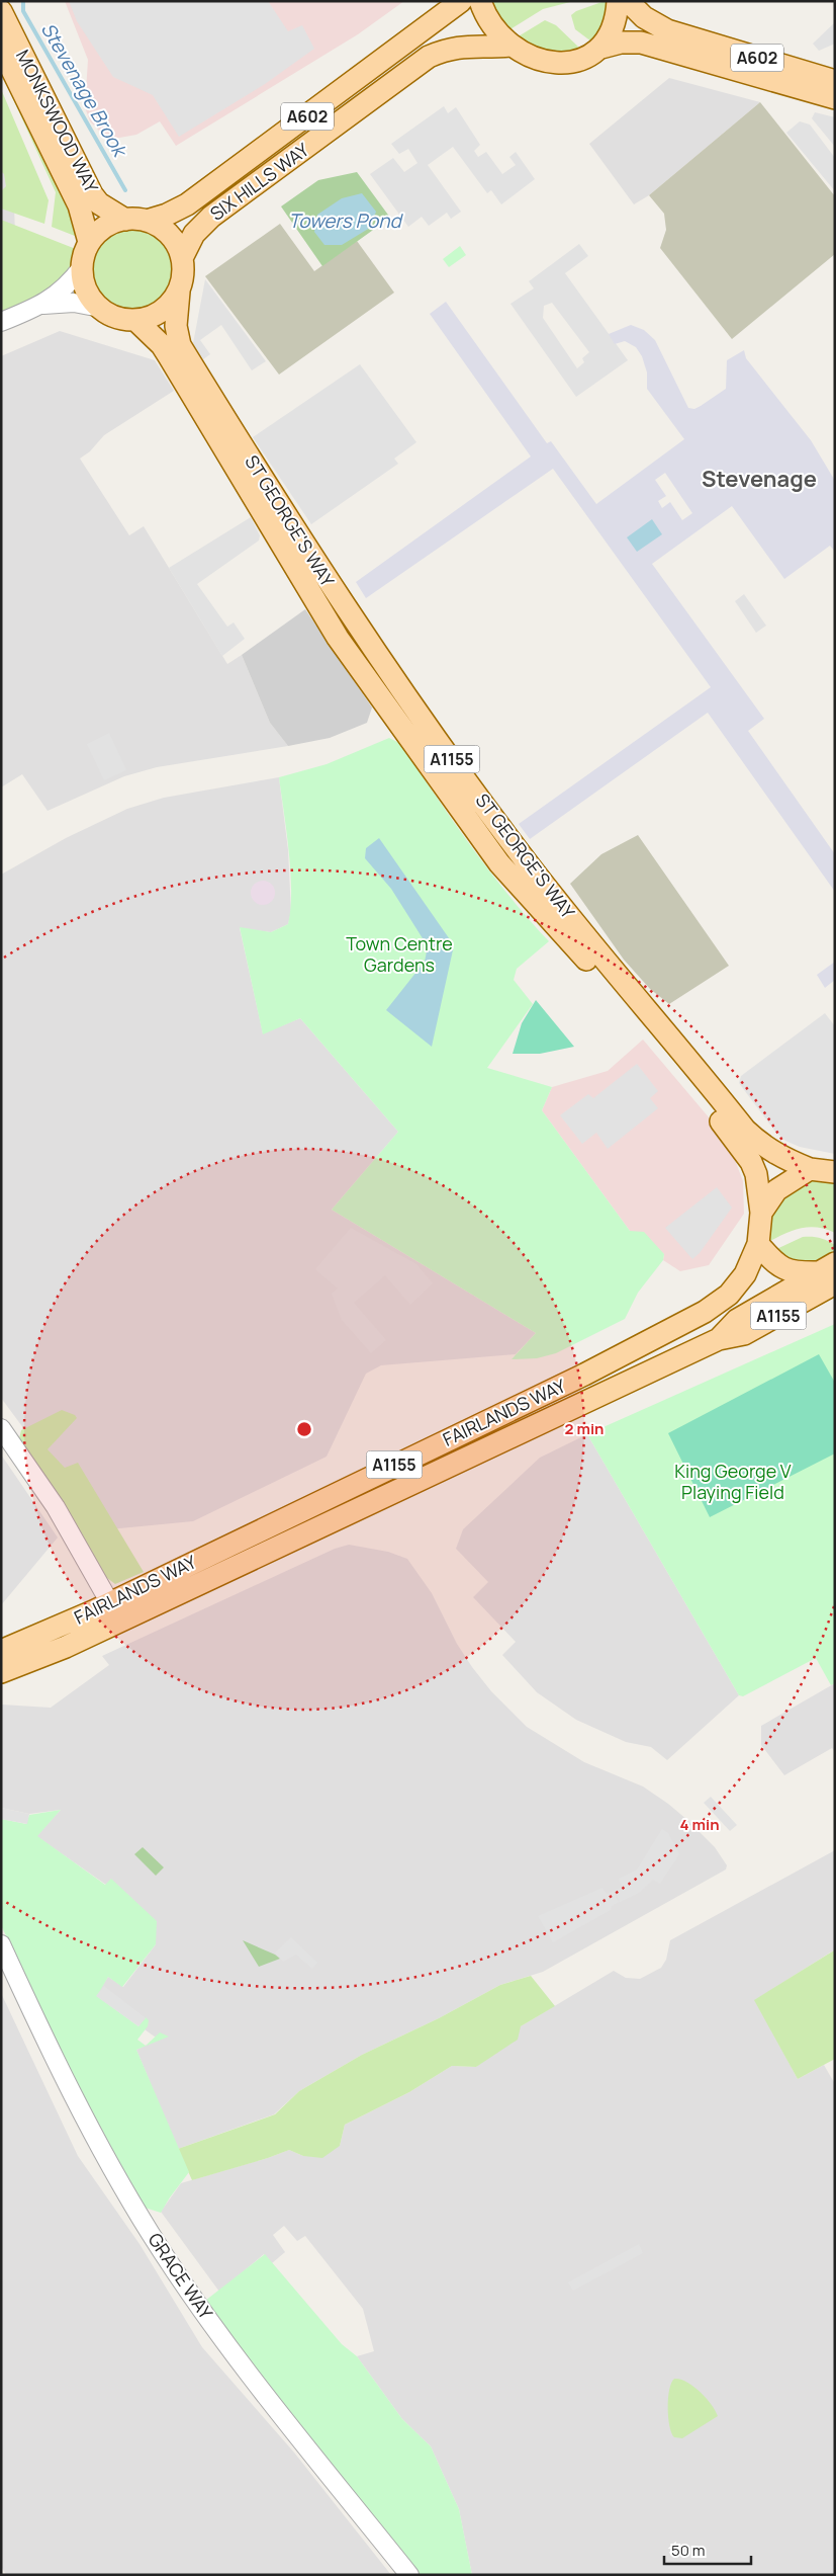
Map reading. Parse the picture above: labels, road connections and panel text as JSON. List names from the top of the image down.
{
  "streets": {
    "main road": [
      "A602",
      "MONKSWOOD WAY",
      "SIX HILLS WAY",
      "ST GEORGE'S WAY",
      "A1155",
      "FAIRLANDS WAY"
    ],
    "street": ["GRACE WAY"]
  },
  "crossings": [
    ["A602", "MONKSWOOD WAY"],
    ["A602", "SIX HILLS WAY"],
    ["A602", "ST GEORGE'S WAY"],
    ["MONKSWOOD WAY", "SIX HILLS WAY"],
    ["MONKSWOOD WAY", "ST GEORGE'S WAY"],
    ["SIX HILLS WAY", "ST GEORGE'S WAY"],
    ["ST GEORGE'S WAY", "A1155"],
    ["ST GEORGE'S WAY", "FAIRLANDS WAY"],
    ["A1155", "FAIRLANDS WAY"]
  ],
  "districts": ["Stevenage"],
  "water": ["Stevenage Brook", "Towers Pond"],
  "parks": ["Town Centre Gardens", "King George V Playing Field"],
  "scale_bar": "50 m",
  "rings": ["2 min", "4 min"]
}
